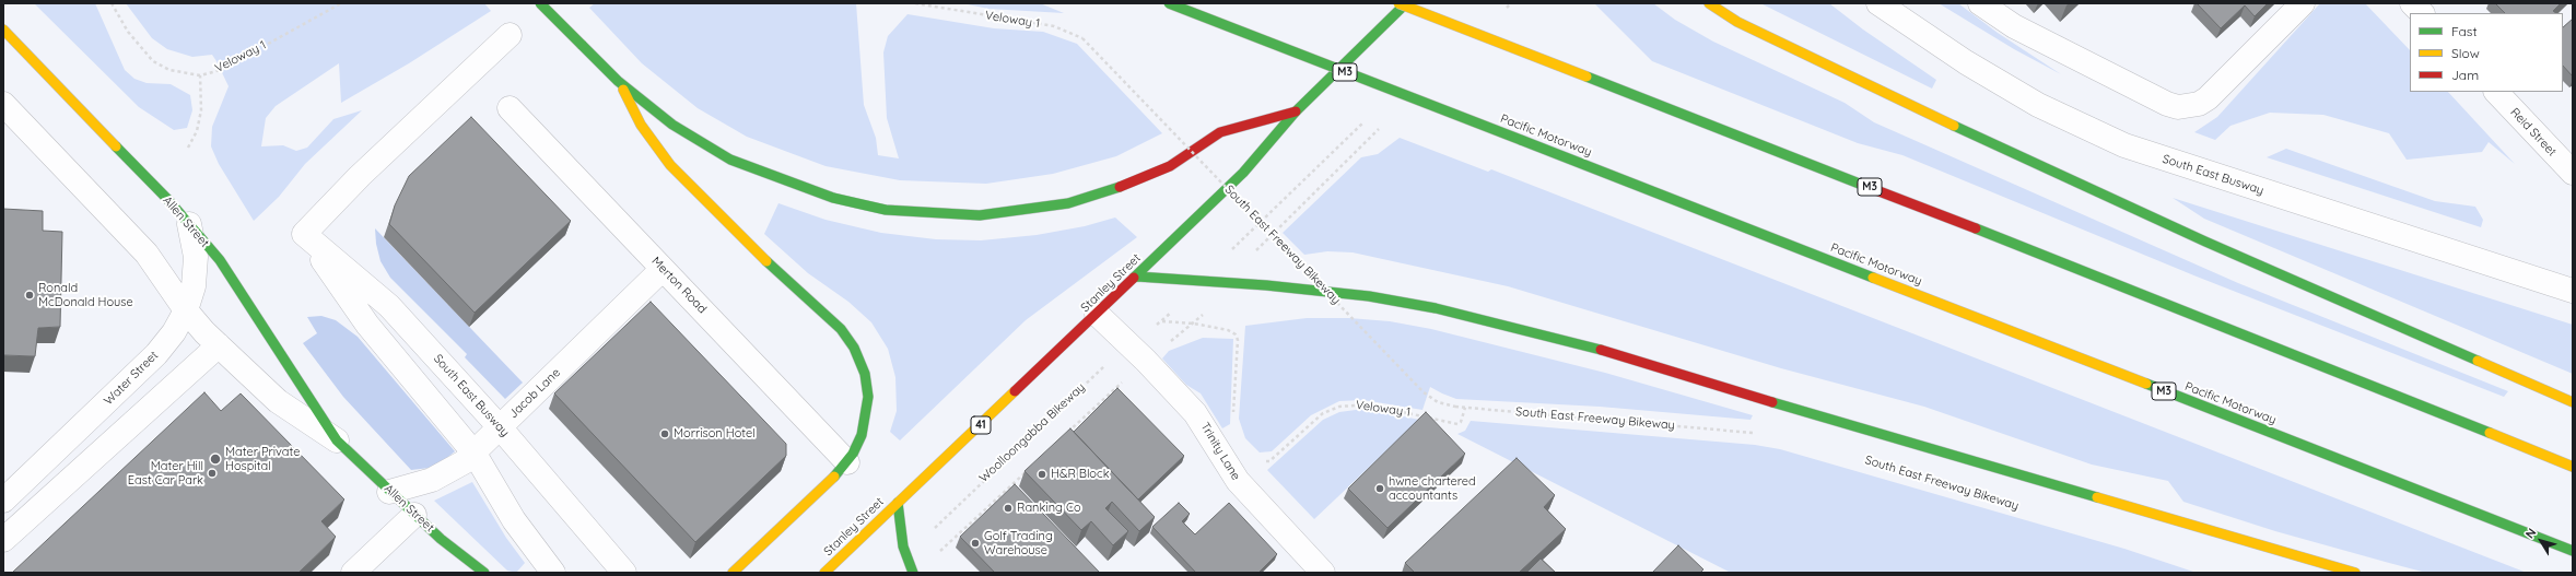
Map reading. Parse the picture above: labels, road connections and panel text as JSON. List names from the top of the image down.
{
  "streets": {
    "main road": [
      "M3",
      "Pacific Motorway",
      "Allen Street",
      "Stanley Street",
      "41"
    ],
    "street": [
      "Reid Street",
      "South East Busway",
      "Merton Road",
      "Water Street",
      "Jacob Lane",
      "Trinity Lane"
    ],
    "path": ["Veloway 1", "South East Freeway Bikeway", "Woolloongabba Bikeway"]
  },
  "crossings": [
    ["Veloway 1", "South East Freeway Bikeway"],
    ["South East Busway", "Jacob Lane"],
    ["Allen Street", "Water Street"],
    ["Allen Street", "Jacob Lane"],
    ["Stanley Street", "Trinity Lane"],
    ["Merton Road", "Jacob Lane"],
    ["Woolloongabba Bikeway", "Trinity Lane"]
  ],
  "places": [
    "Ronald McDonald House",
    "Morrison Hotel",
    "Mater Private Hospital",
    "Mater Hill East Car Park",
    "H&R Block",
    "hwne chartered accountants",
    "Ranking Co",
    "Golf Trading Warehouse"
  ],
  "legend": ["Fast", "Slow", "Jam"],
  "north": "top left"
}
